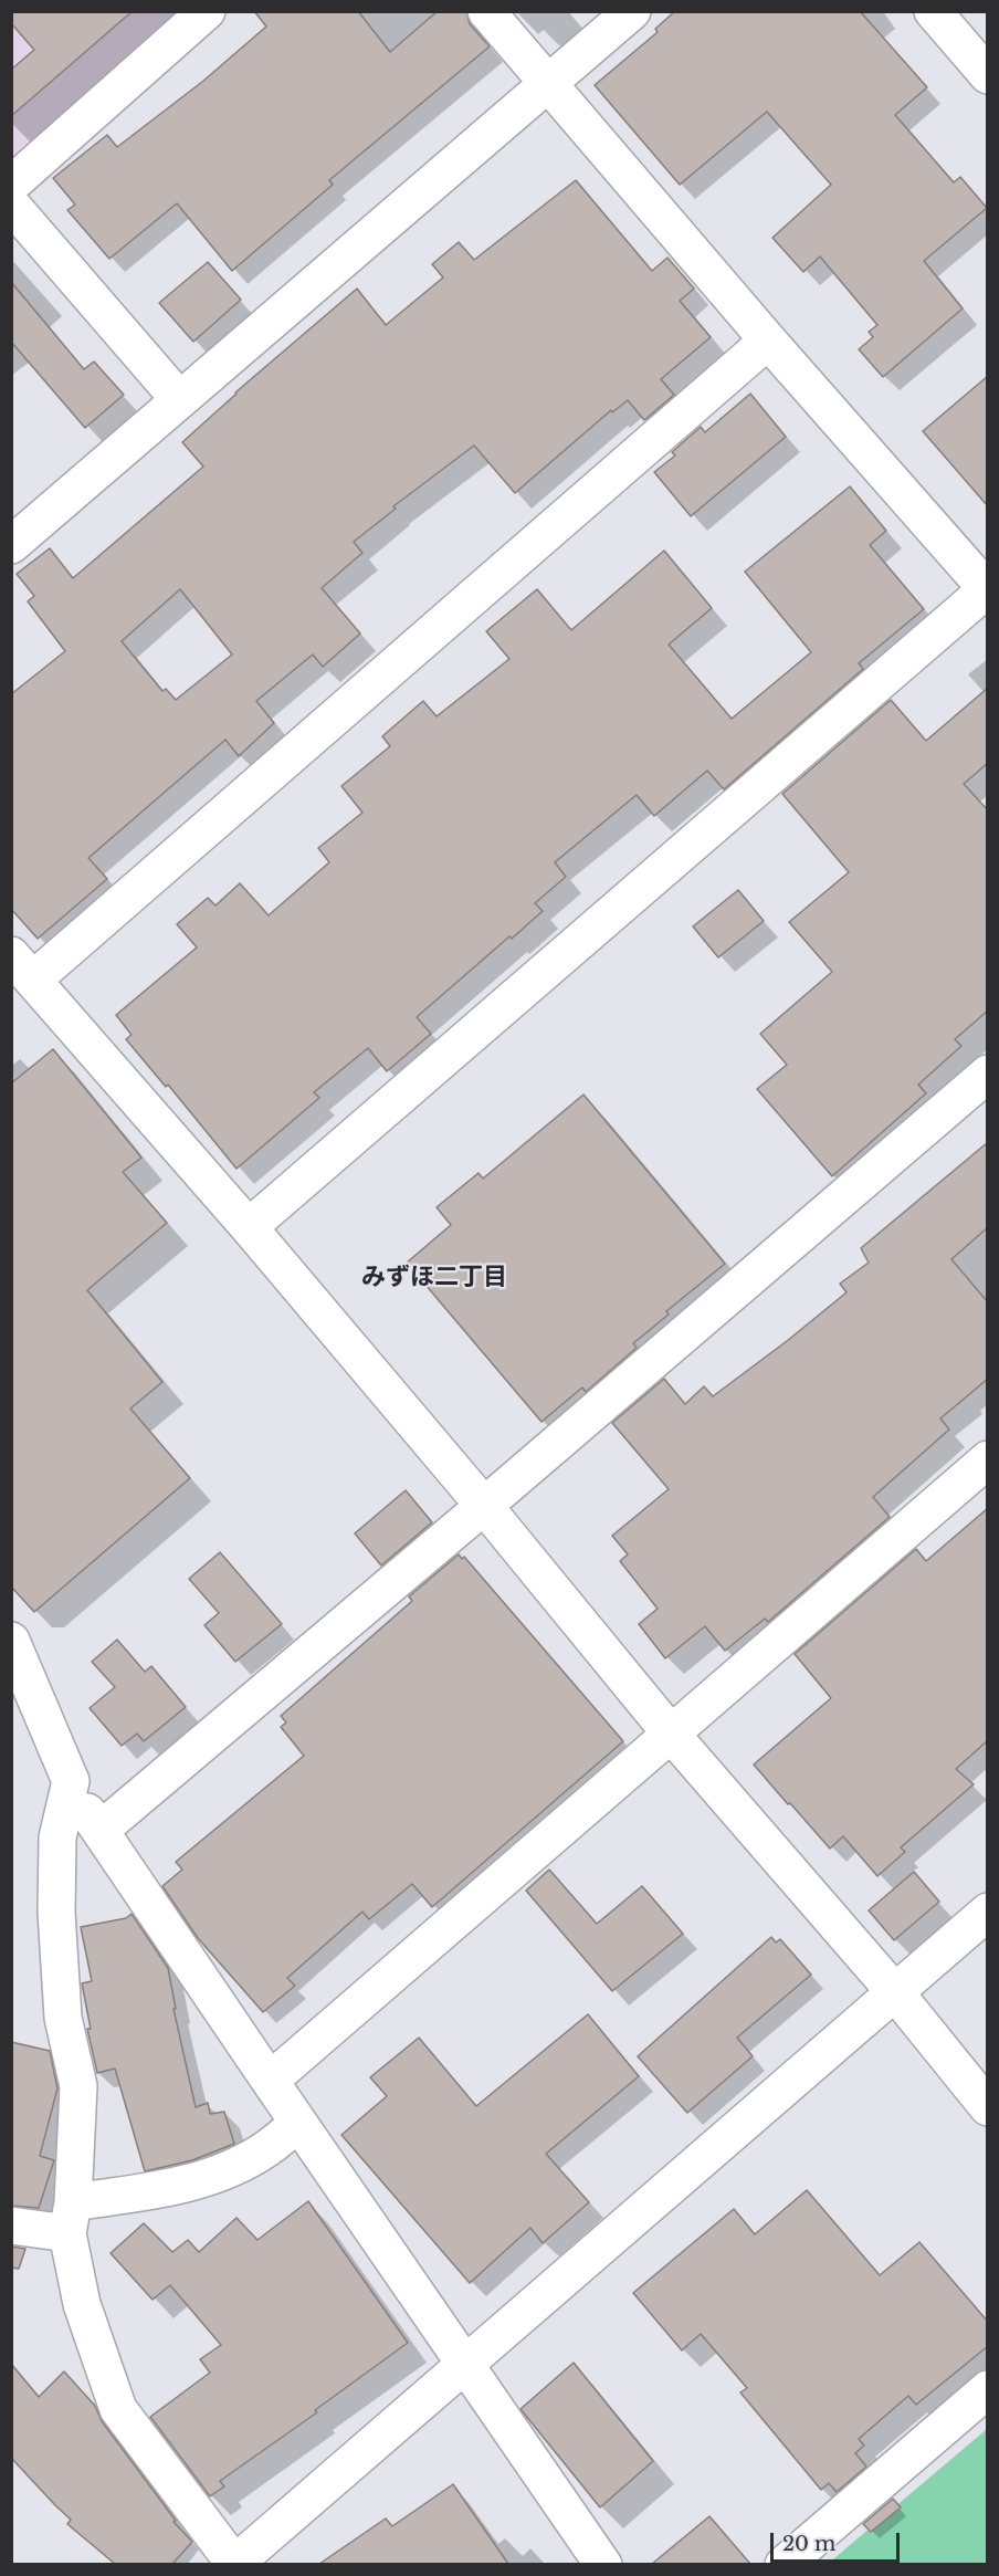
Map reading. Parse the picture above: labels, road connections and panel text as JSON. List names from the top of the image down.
{
  "districts": ["みずほ二丁目"],
  "scale_bar": "20 m"
}
